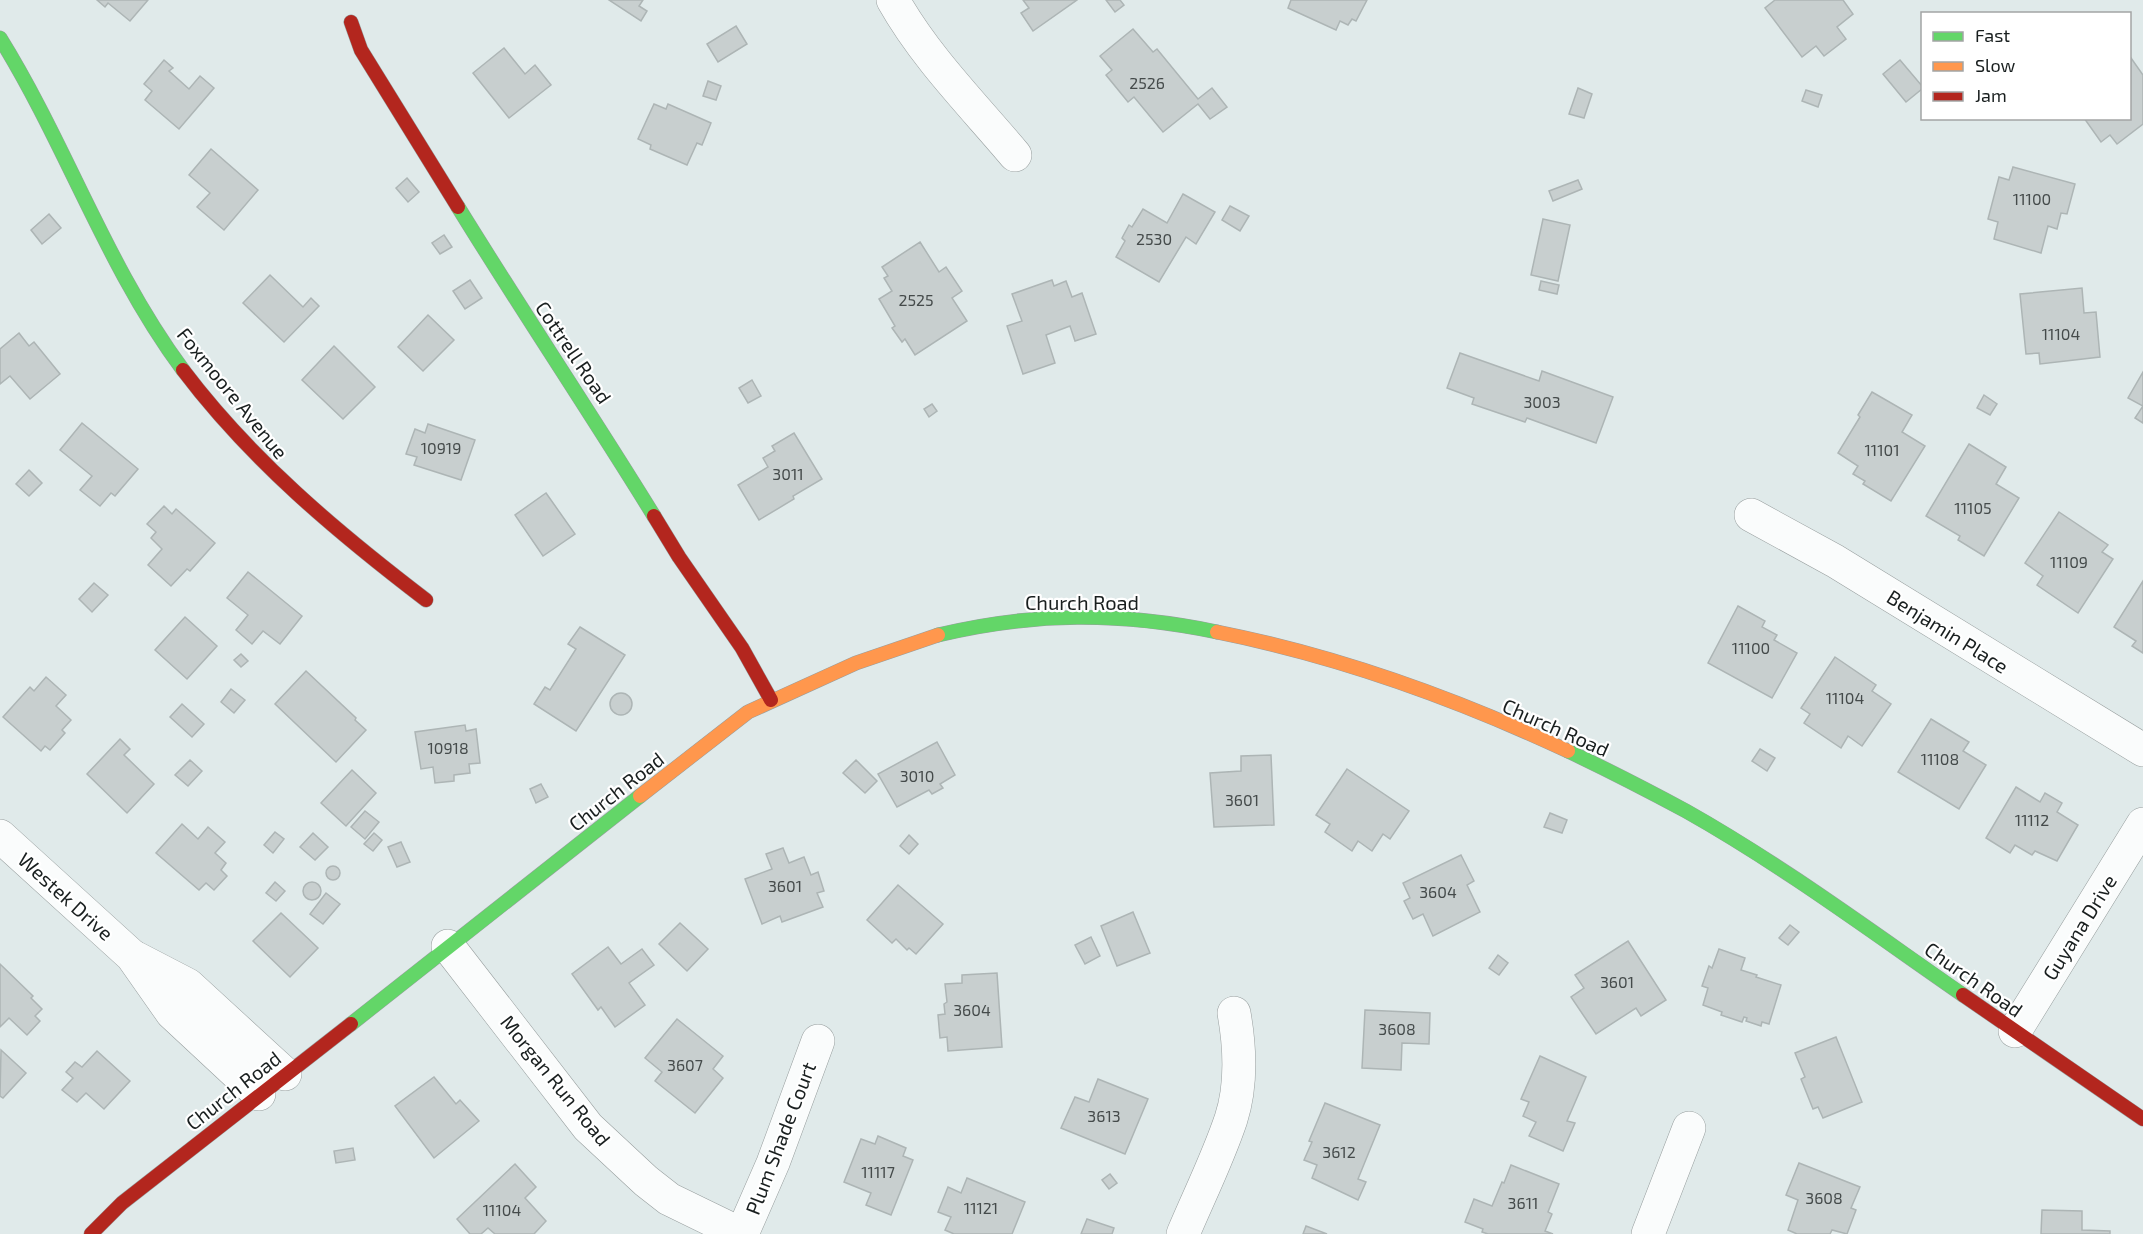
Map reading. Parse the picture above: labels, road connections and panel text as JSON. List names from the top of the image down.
{
  "streets": {
    "main road": ["Cottrell Road", "Foxmoore Avenue", "Church Road"],
    "street": [
      "Benjamin Place",
      "Westek Drive",
      "Guyana Drive",
      "Morgan Run Road",
      "Plum Shade Court"
    ]
  },
  "crossings": [
    ["Cottrell Road", "Church Road"],
    ["Church Road", "Westek Drive"],
    ["Church Road", "Guyana Drive"],
    ["Church Road", "Morgan Run Road"],
    ["Morgan Run Road", "Plum Shade Court"]
  ],
  "house_numbers": [
    "2526",
    "11100",
    "2530",
    "2525",
    "11104",
    "3003",
    "10919",
    "11101",
    "3011",
    "11105",
    "11109",
    "11100",
    "11104",
    "10918",
    "11108",
    "3010",
    "3601",
    "11112",
    "3601",
    "3604",
    "3601",
    "3604",
    "3608",
    "3607",
    "3613",
    "3612",
    "11117",
    "3608",
    "3611",
    "11121",
    "11104"
  ],
  "legend": ["Fast", "Slow", "Jam"]
}
